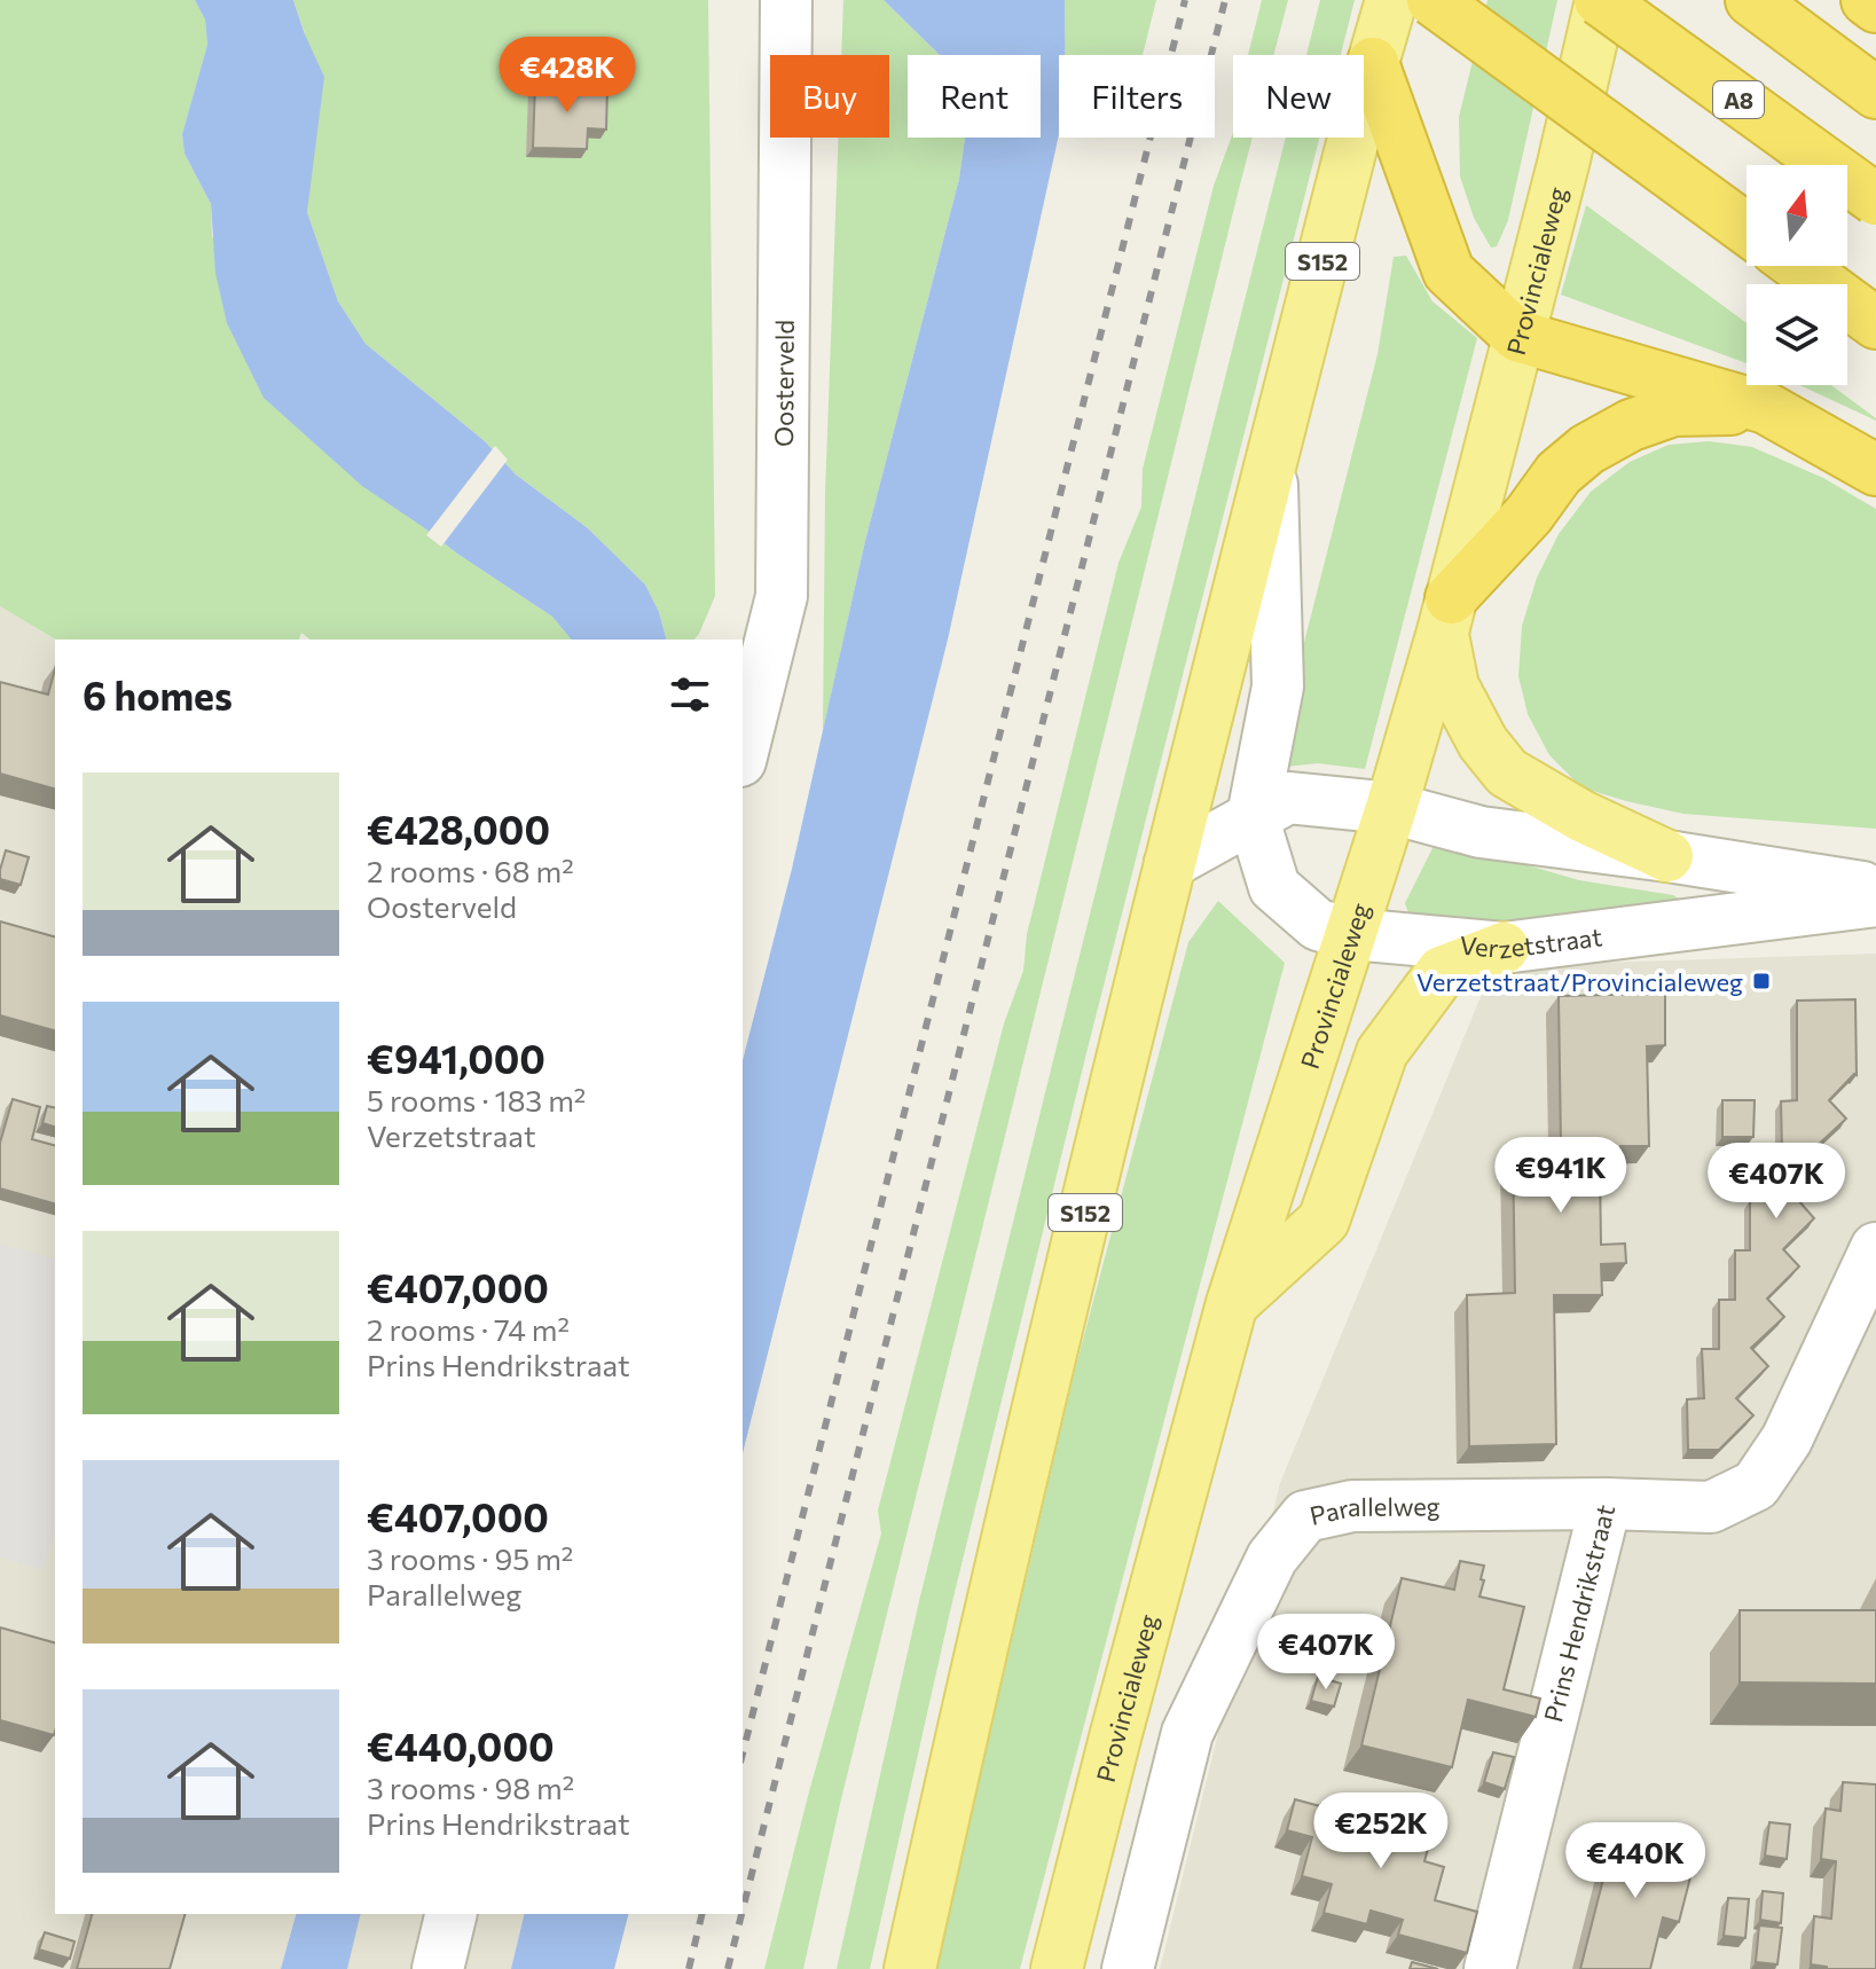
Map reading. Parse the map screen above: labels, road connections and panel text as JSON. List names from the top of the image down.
{
  "streets": {
    "highway": ["A8"],
    "main road": ["S152", "Provincialeweg"],
    "street": [
      "Oosterveld",
      "Verzetstraat",
      "Parallelweg",
      "Prins Hendrikstraat"
    ]
  },
  "crossings": [
    ["A8", "Provincialeweg"],
    ["S152", "Verzetstraat"],
    ["Provincialeweg", "Verzetstraat"],
    ["Parallelweg", "Prins Hendrikstraat"]
  ],
  "places": {
    "transit": ["Verzetstraat/Provincialeweg"]
  },
  "north": "top",
  "page": {
    "price": [
      "€428K",
      "€941K",
      "€407K",
      "€407K",
      "€252K",
      "€440K"
    ],
    "chip": [
      "Buy",
      "Rent",
      "Filters",
      "New"
    ],
    "heading": "6 homes",
    "list": [
      {
        "name": "€428,000",
        "note": "2 rooms · 68 m² · Oosterveld"
      },
      {
        "name": "€941,000",
        "note": "5 rooms · 183 m² · Verzetstraat"
      },
      {
        "name": "€407,000",
        "note": "2 rooms · 74 m² · Prins Hendrikstraat"
      },
      {
        "name": "€407,000",
        "note": "3 rooms · 95 m² · Parallelweg"
      },
      {
        "name": "€440,000",
        "note": "3 rooms · 98 m² · Prins Hendrikstraat"
      }
    ]
  }
}
